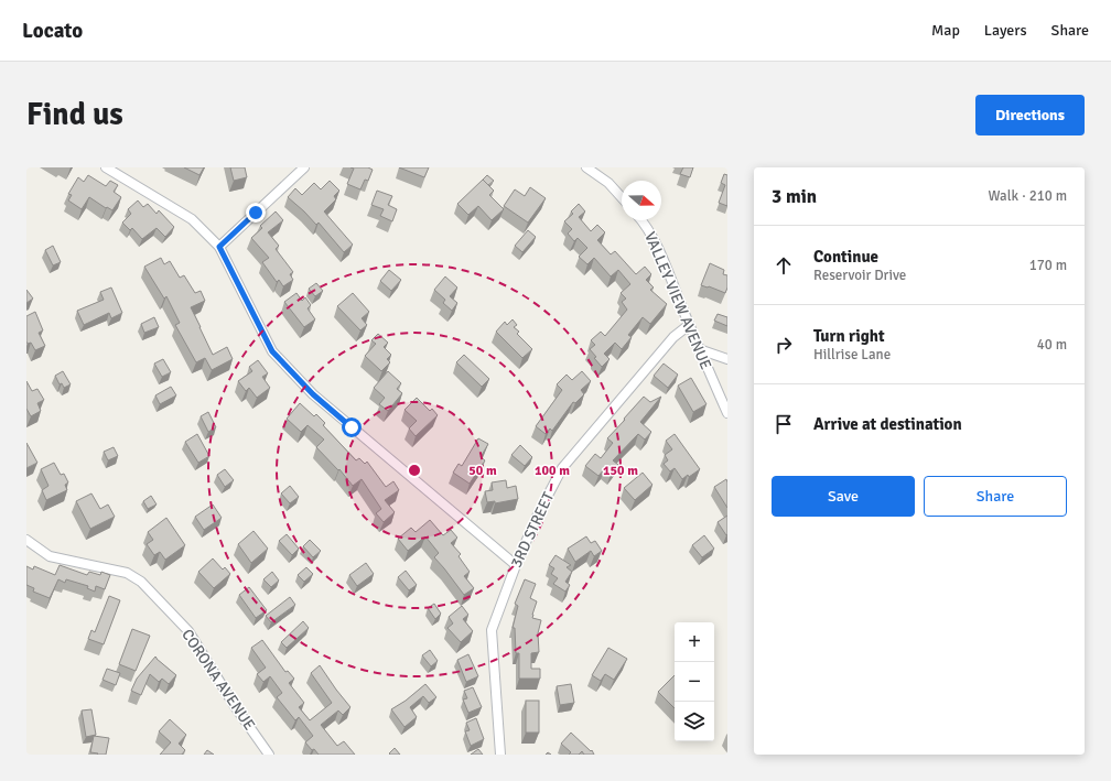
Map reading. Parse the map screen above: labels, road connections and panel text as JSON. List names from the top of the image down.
{
  "streets": {
    "street": ["VALLEY VIEW AVENUE", "3RD STREET", "CORONA AVENUE"]
  },
  "crossings": [
    ["VALLEY VIEW AVENUE", "3RD STREET"]
  ],
  "north": "right",
  "page": {
    "header": "Locato",
    "nav": ["Map", "Layers", "Share"],
    "buttons": [
      "Directions",
      ["Save", "Share"]
    ],
    "title": "Find us",
    "heading": ["3 min", "Walk · 210 m"],
    "list": [
      ["Continue", "Reservoir Drive", "170 m"],
      ["Turn right", "Hillrise Lane", "40 m"],
      "Arrive at destination"
    ],
    "map_buttons": ["+", "−"]
  },
  "rings": ["50 m", "100 m", "150 m"]
}
